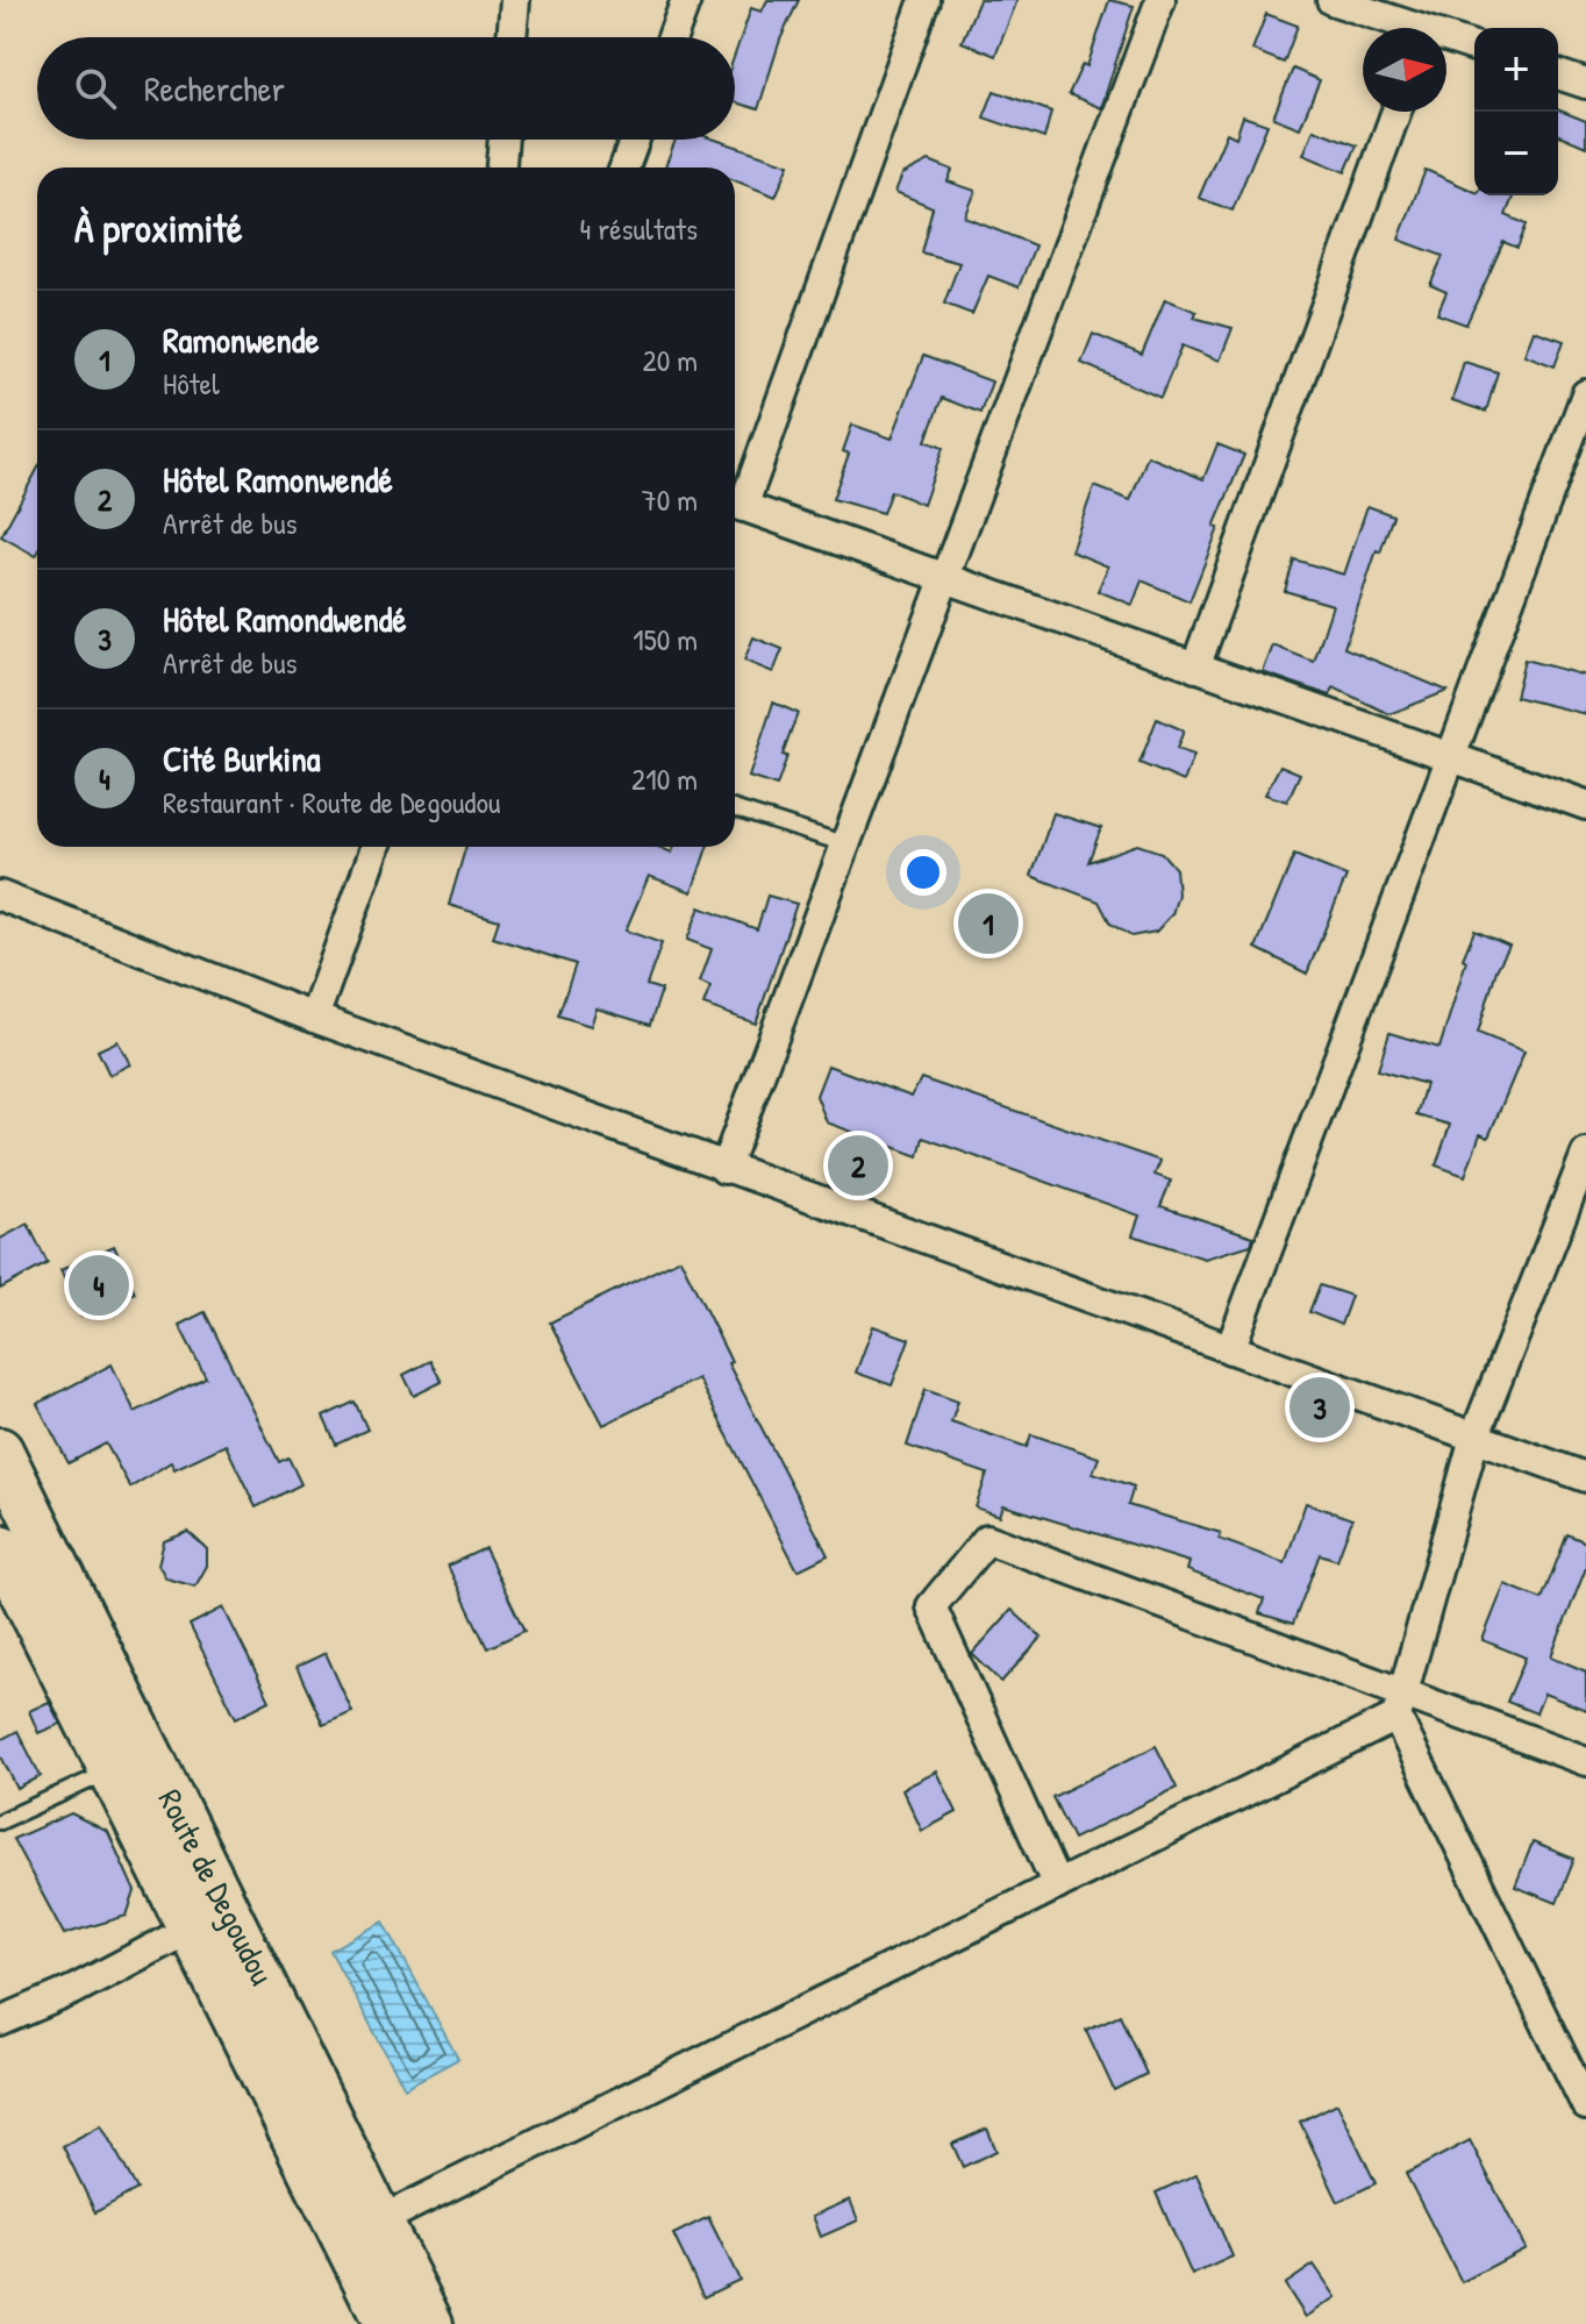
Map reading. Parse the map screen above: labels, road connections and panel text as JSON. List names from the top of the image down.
{
  "streets": {
    "main road": ["Route de Degoudou"]
  },
  "north": "right",
  "page": {
    "map_buttons": ["+", "−"],
    "search": "Rechercher",
    "heading": ["À proximité", "4 résultats"],
    "list": [
      {
        "mark": "1",
        "name": "Ramonwende",
        "note": "Hôtel",
        "value": "20 m"
      },
      {
        "mark": "2",
        "name": "Hôtel Ramonwendé",
        "note": "Arrêt de bus",
        "value": "70 m"
      },
      {
        "mark": "3",
        "name": "Hôtel Ramondwendé",
        "note": "Arrêt de bus",
        "value": "150 m"
      },
      {
        "mark": "4",
        "name": "Cité Burkina",
        "note": "Restaurant · Route de Degoudou",
        "value": "210 m"
      }
    ],
    "pins": [
      "1",
      "2",
      "4",
      "3"
    ]
  }
}
